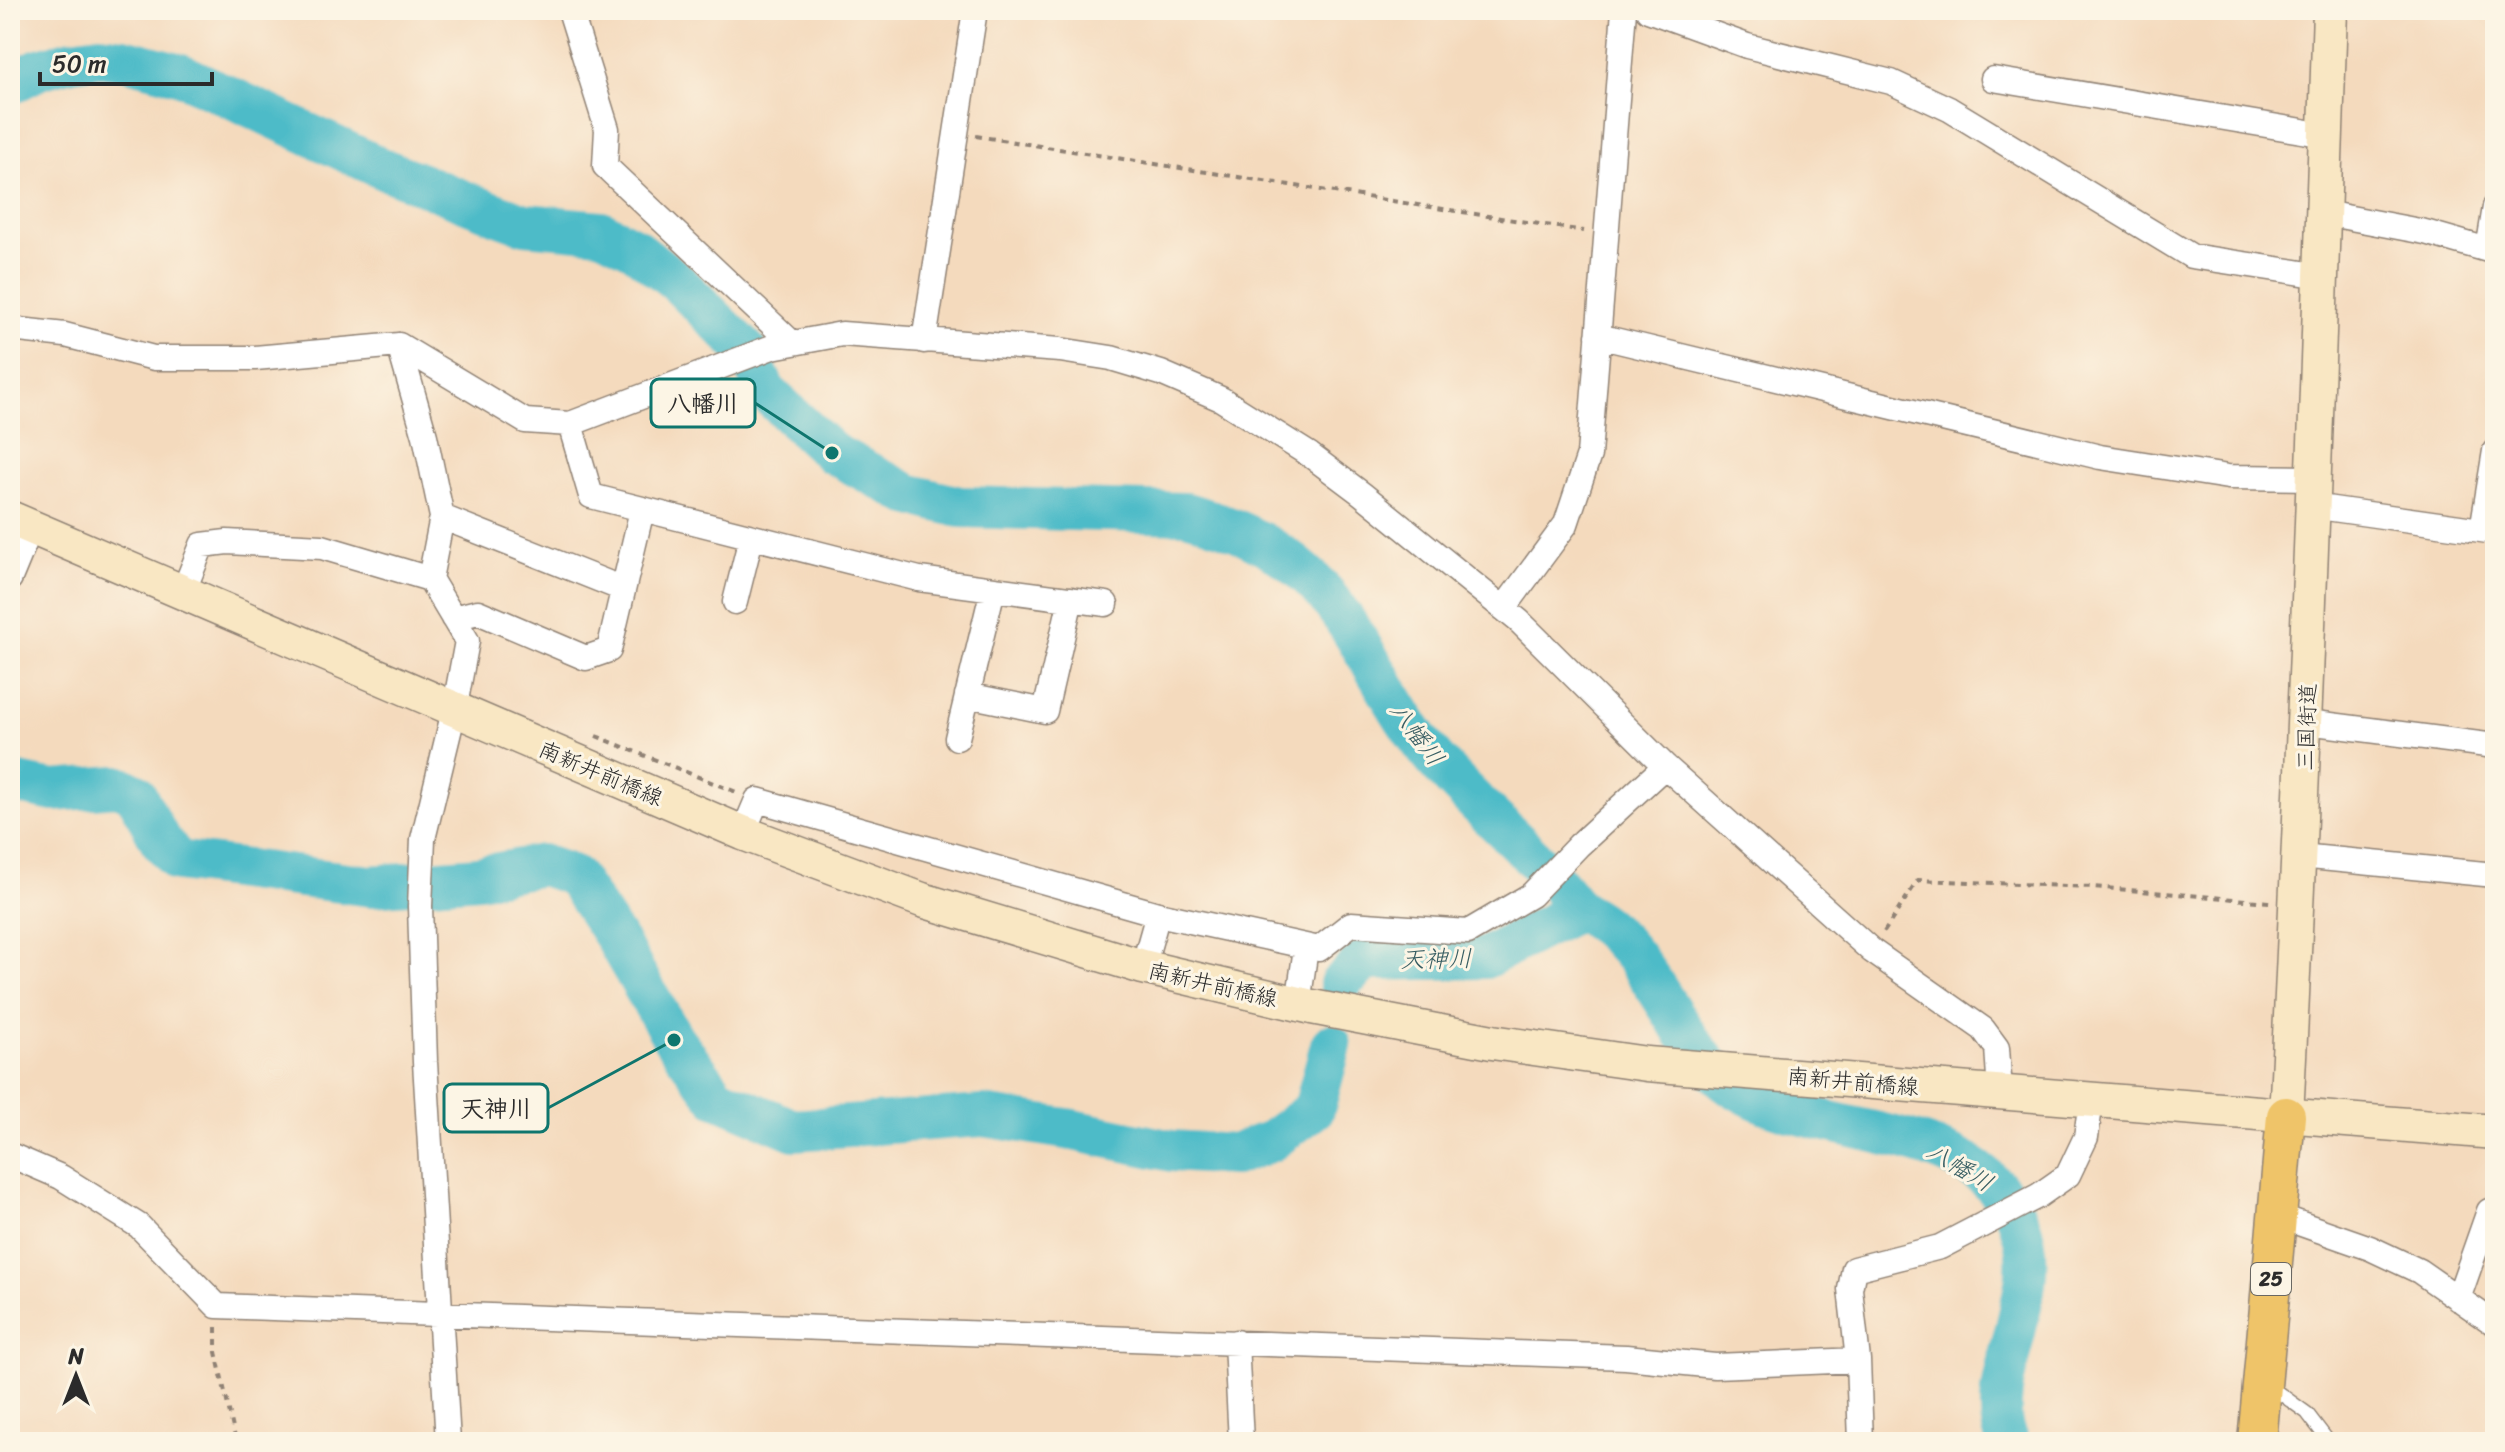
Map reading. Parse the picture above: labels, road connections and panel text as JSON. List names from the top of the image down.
{
  "streets": {
    "main road": ["三国街道", "南新井前橋線", "25"]
  },
  "crossings": [
    ["三国街道", "南新井前橋線"]
  ],
  "water": ["八幡川", "天神川"],
  "places": ["八幡川", "天神川"],
  "scale_bar": "50 m",
  "north": "top"
}
